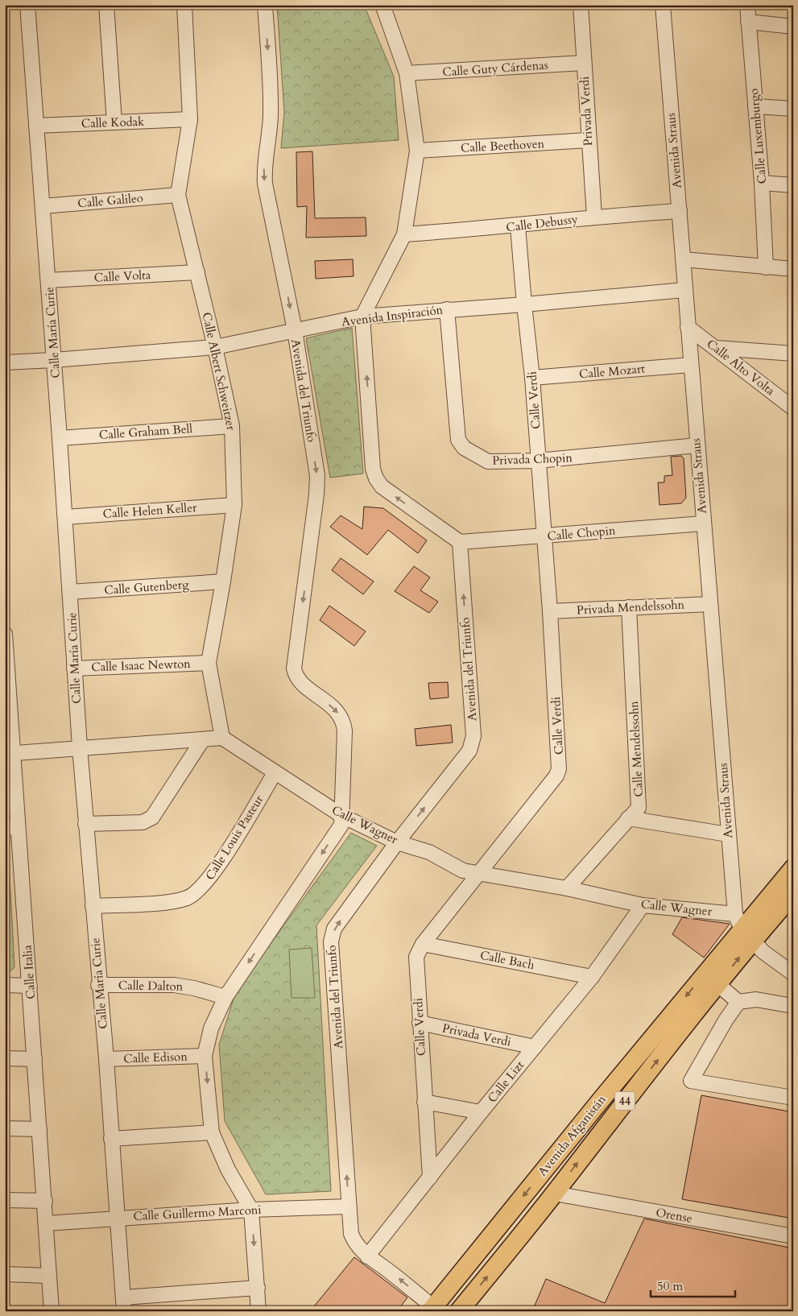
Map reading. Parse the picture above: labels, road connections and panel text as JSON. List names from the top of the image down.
{
  "streets": {
    "main road": ["44", "Avenida Afganistán"],
    "street": [
      "Calle Guty Cárdenas",
      "Privada Verdi",
      "Calle Kodak",
      "Calle Luxemburgo",
      "Calle Beethoven",
      "Avenida Straus",
      "Calle Galileo",
      "Calle Debussy",
      "Calle Volta",
      "Avenida Inspiración",
      "Calle María Curie",
      "Calle Alto Volta",
      "Calle Albert Schweitzer",
      "Calle Mozart",
      "Avenida del Triunfo",
      "Calle Verdi",
      "Calle Graham Bell",
      "Privada Chopin",
      "Calle Helen Keller",
      "Calle Chopin",
      "Calle Gutenberg",
      "Privada Mendelssohn",
      "Calle Isaac Newton",
      "Calle Mendelssohn",
      "Calle Wagner",
      "Calle Louis Pasteur",
      "Calle Bach",
      "Calle Italia",
      "Calle Dalton",
      "Calle Edison",
      "Calle Lizt",
      "Calle Guillermo Marconi",
      "Orense"
    ]
  },
  "crossings": [
    ["Calle Guty Cárdenas", "Privada Verdi"],
    ["Privada Verdi", "Calle Beethoven"],
    ["Privada Verdi", "Calle Debussy"],
    ["Privada Verdi", "Calle Verdi"],
    ["Privada Verdi", "Calle Lizt"],
    ["Calle Kodak", "Calle María Curie"],
    ["Calle Kodak", "Calle Albert Schweitzer"],
    ["Avenida Straus", "Calle Debussy"],
    ["Avenida Straus", "Avenida Inspiración"],
    ["Avenida Straus", "Calle Alto Volta"],
    ["Avenida Straus", "Calle Mozart"],
    ["Avenida Straus", "Privada Chopin"],
    ["Avenida Straus", "Calle Chopin"],
    ["Avenida Straus", "Privada Mendelssohn"],
    ["Avenida Straus", "Calle Wagner"],
    ["Avenida Straus", "Avenida Afganistán"],
    ["Calle Galileo", "Calle María Curie"],
    ["Calle Galileo", "Calle Albert Schweitzer"],
    ["Calle Debussy", "Calle Verdi"],
    ["Calle Volta", "Calle María Curie"],
    ["Calle Volta", "Calle Albert Schweitzer"],
    ["Avenida Inspiración", "Calle María Curie"],
    ["Avenida Inspiración", "Calle Albert Schweitzer"],
    ["Avenida Inspiración", "Avenida del Triunfo"],
    ["Avenida Inspiración", "Calle Verdi"],
    ["Avenida Inspiración", "Privada Chopin"],
    ["Calle María Curie", "Calle Graham Bell"],
    ["Calle María Curie", "Calle Helen Keller"],
    ["Calle María Curie", "Calle Gutenberg"],
    ["Calle María Curie", "Calle Isaac Newton"],
    ["Calle María Curie", "Calle Louis Pasteur"],
    ["Calle María Curie", "Calle Dalton"],
    ["Calle María Curie", "Calle Edison"],
    ["Calle María Curie", "Calle Guillermo Marconi"],
    ["Calle Albert Schweitzer", "Calle Graham Bell"],
    ["Calle Albert Schweitzer", "Calle Helen Keller"],
    ["Calle Albert Schweitzer", "Calle Gutenberg"],
    ["Calle Albert Schweitzer", "Calle Isaac Newton"],
    ["Calle Albert Schweitzer", "Calle Wagner"],
    ["Calle Mozart", "Calle Verdi"],
    ["Avenida del Triunfo", "Calle Chopin"],
    ["Avenida del Triunfo", "Calle Wagner"],
    ["Avenida del Triunfo", "Calle Dalton"],
    ["Avenida del Triunfo", "Calle Edison"],
    ["Avenida del Triunfo", "Calle Lizt"],
    ["Avenida del Triunfo", "Avenida Afganistán"],
    ["Avenida del Triunfo", "Calle Guillermo Marconi"],
    ["Calle Verdi", "Privada Chopin"],
    ["Calle Verdi", "Calle Chopin"],
    ["Calle Verdi", "Privada Mendelssohn"],
    ["Calle Verdi", "Calle Wagner"],
    ["Calle Verdi", "Calle Bach"],
    ["Calle Verdi", "Calle Lizt"],
    ["Privada Mendelssohn", "Calle Mendelssohn"],
    ["Calle Mendelssohn", "Calle Wagner"],
    ["Calle Wagner", "Calle Louis Pasteur"],
    ["Calle Wagner", "Calle Lizt"],
    ["Calle Wagner", "Avenida Afganistán"],
    ["Calle Bach", "Calle Lizt"],
    ["Calle Italia", "Calle Guillermo Marconi"],
    ["Avenida Afganistán", "Orense"]
  ],
  "scale_bar": "50 m"
}
